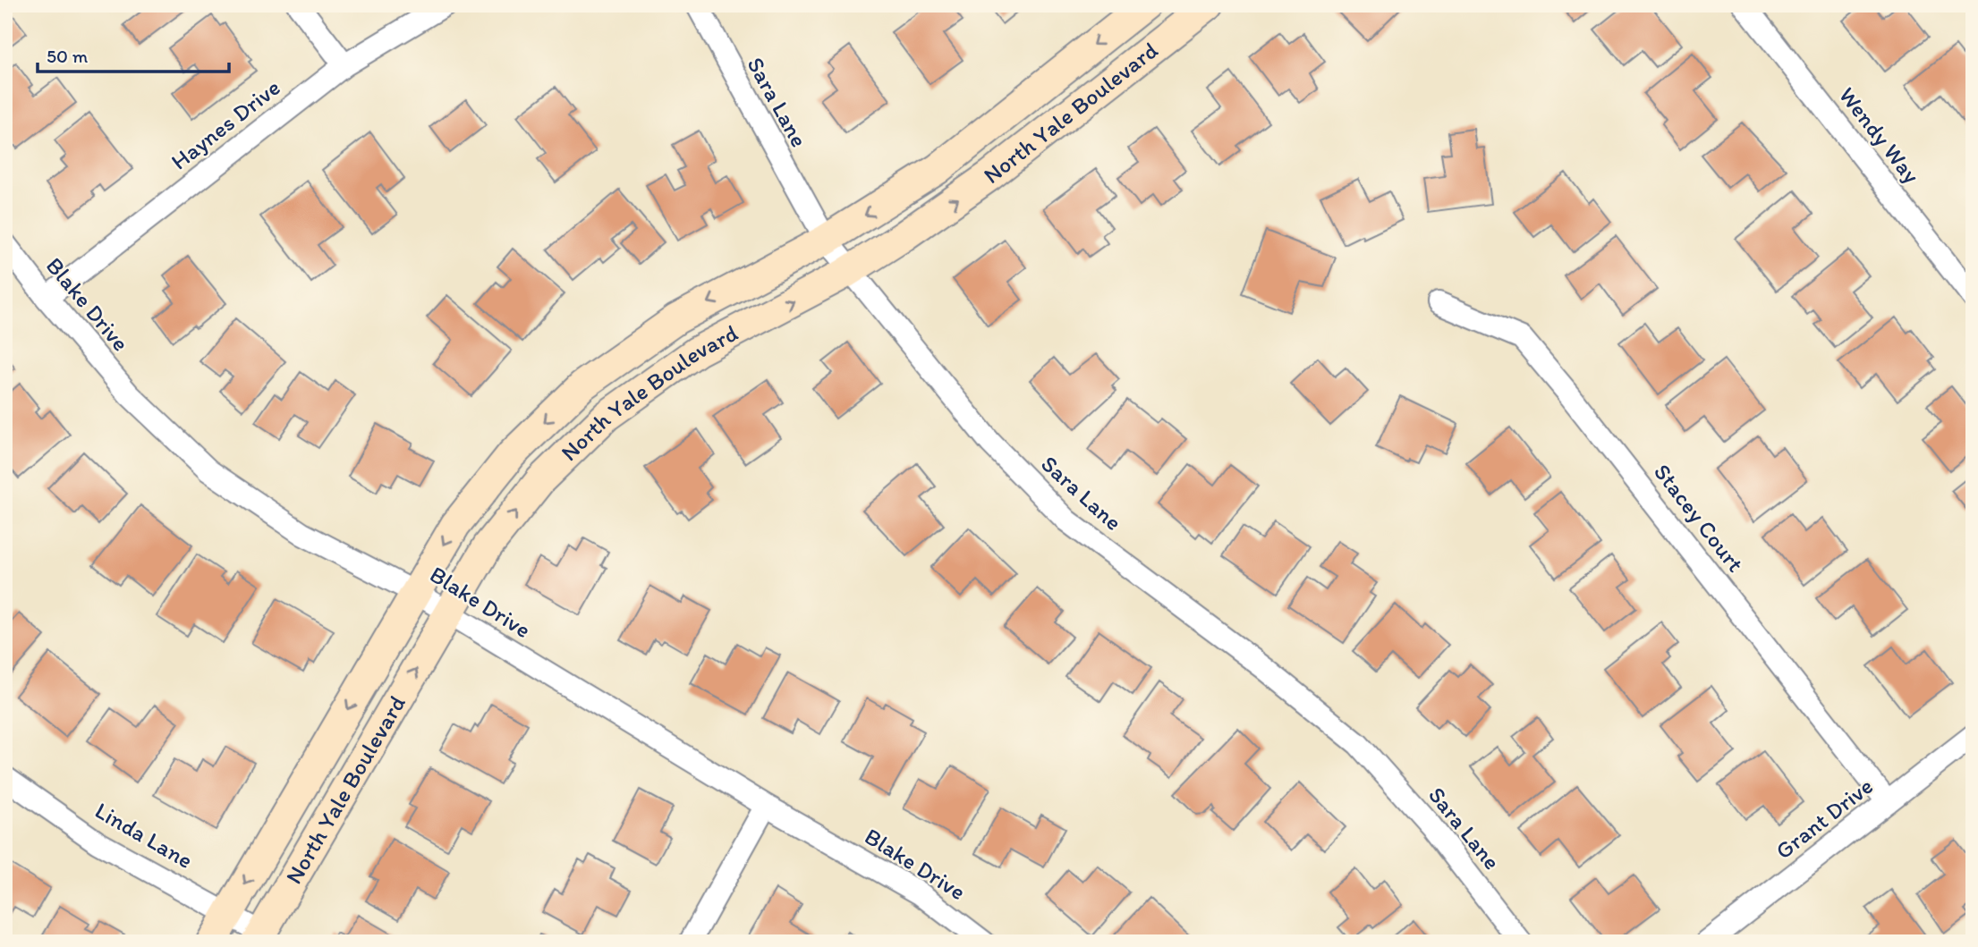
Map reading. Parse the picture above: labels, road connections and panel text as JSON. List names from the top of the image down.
{
  "streets": {
    "street": [
      "Sara Lane",
      "North Yale Boulevard",
      "Haynes Drive",
      "Wendy Way",
      "Blake Drive",
      "Stacey Court",
      "Grant Drive",
      "Linda Lane"
    ]
  },
  "crossings": [
    ["Sara Lane", "North Yale Boulevard"],
    ["North Yale Boulevard", "Blake Drive"],
    ["North Yale Boulevard", "Linda Lane"],
    ["Haynes Drive", "Blake Drive"],
    ["Stacey Court", "Grant Drive"]
  ],
  "scale_bar": "50 m"
}
